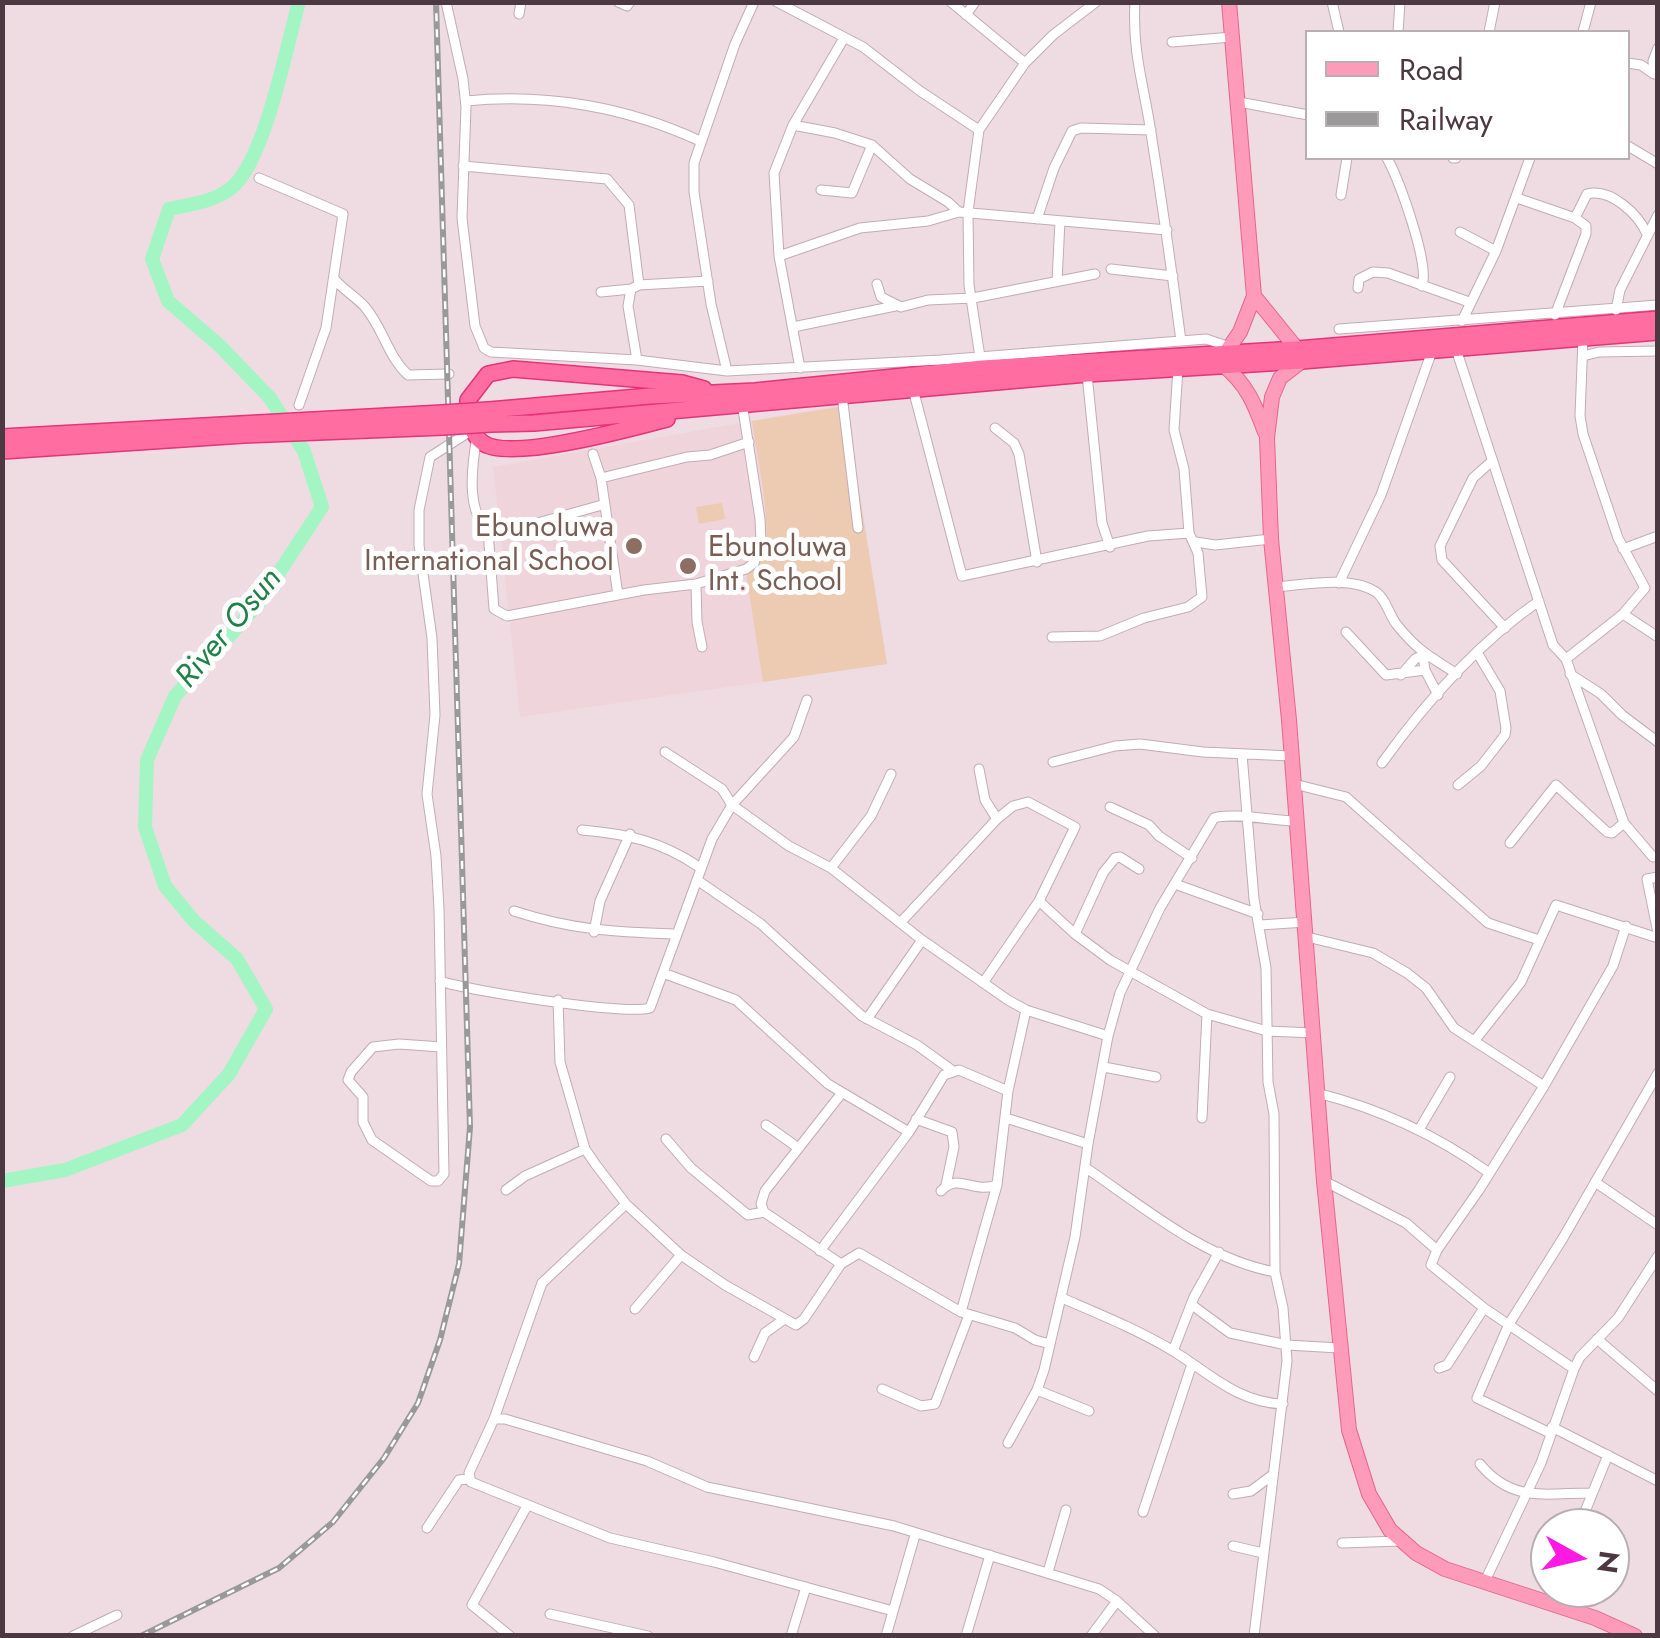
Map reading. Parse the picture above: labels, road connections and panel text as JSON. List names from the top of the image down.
{
  "water": ["River Osun"],
  "places": ["Ebunoluwa International School", "Ebunoluwa Int. School"],
  "legend": ["Road", "Railway"],
  "north": "right"
}
